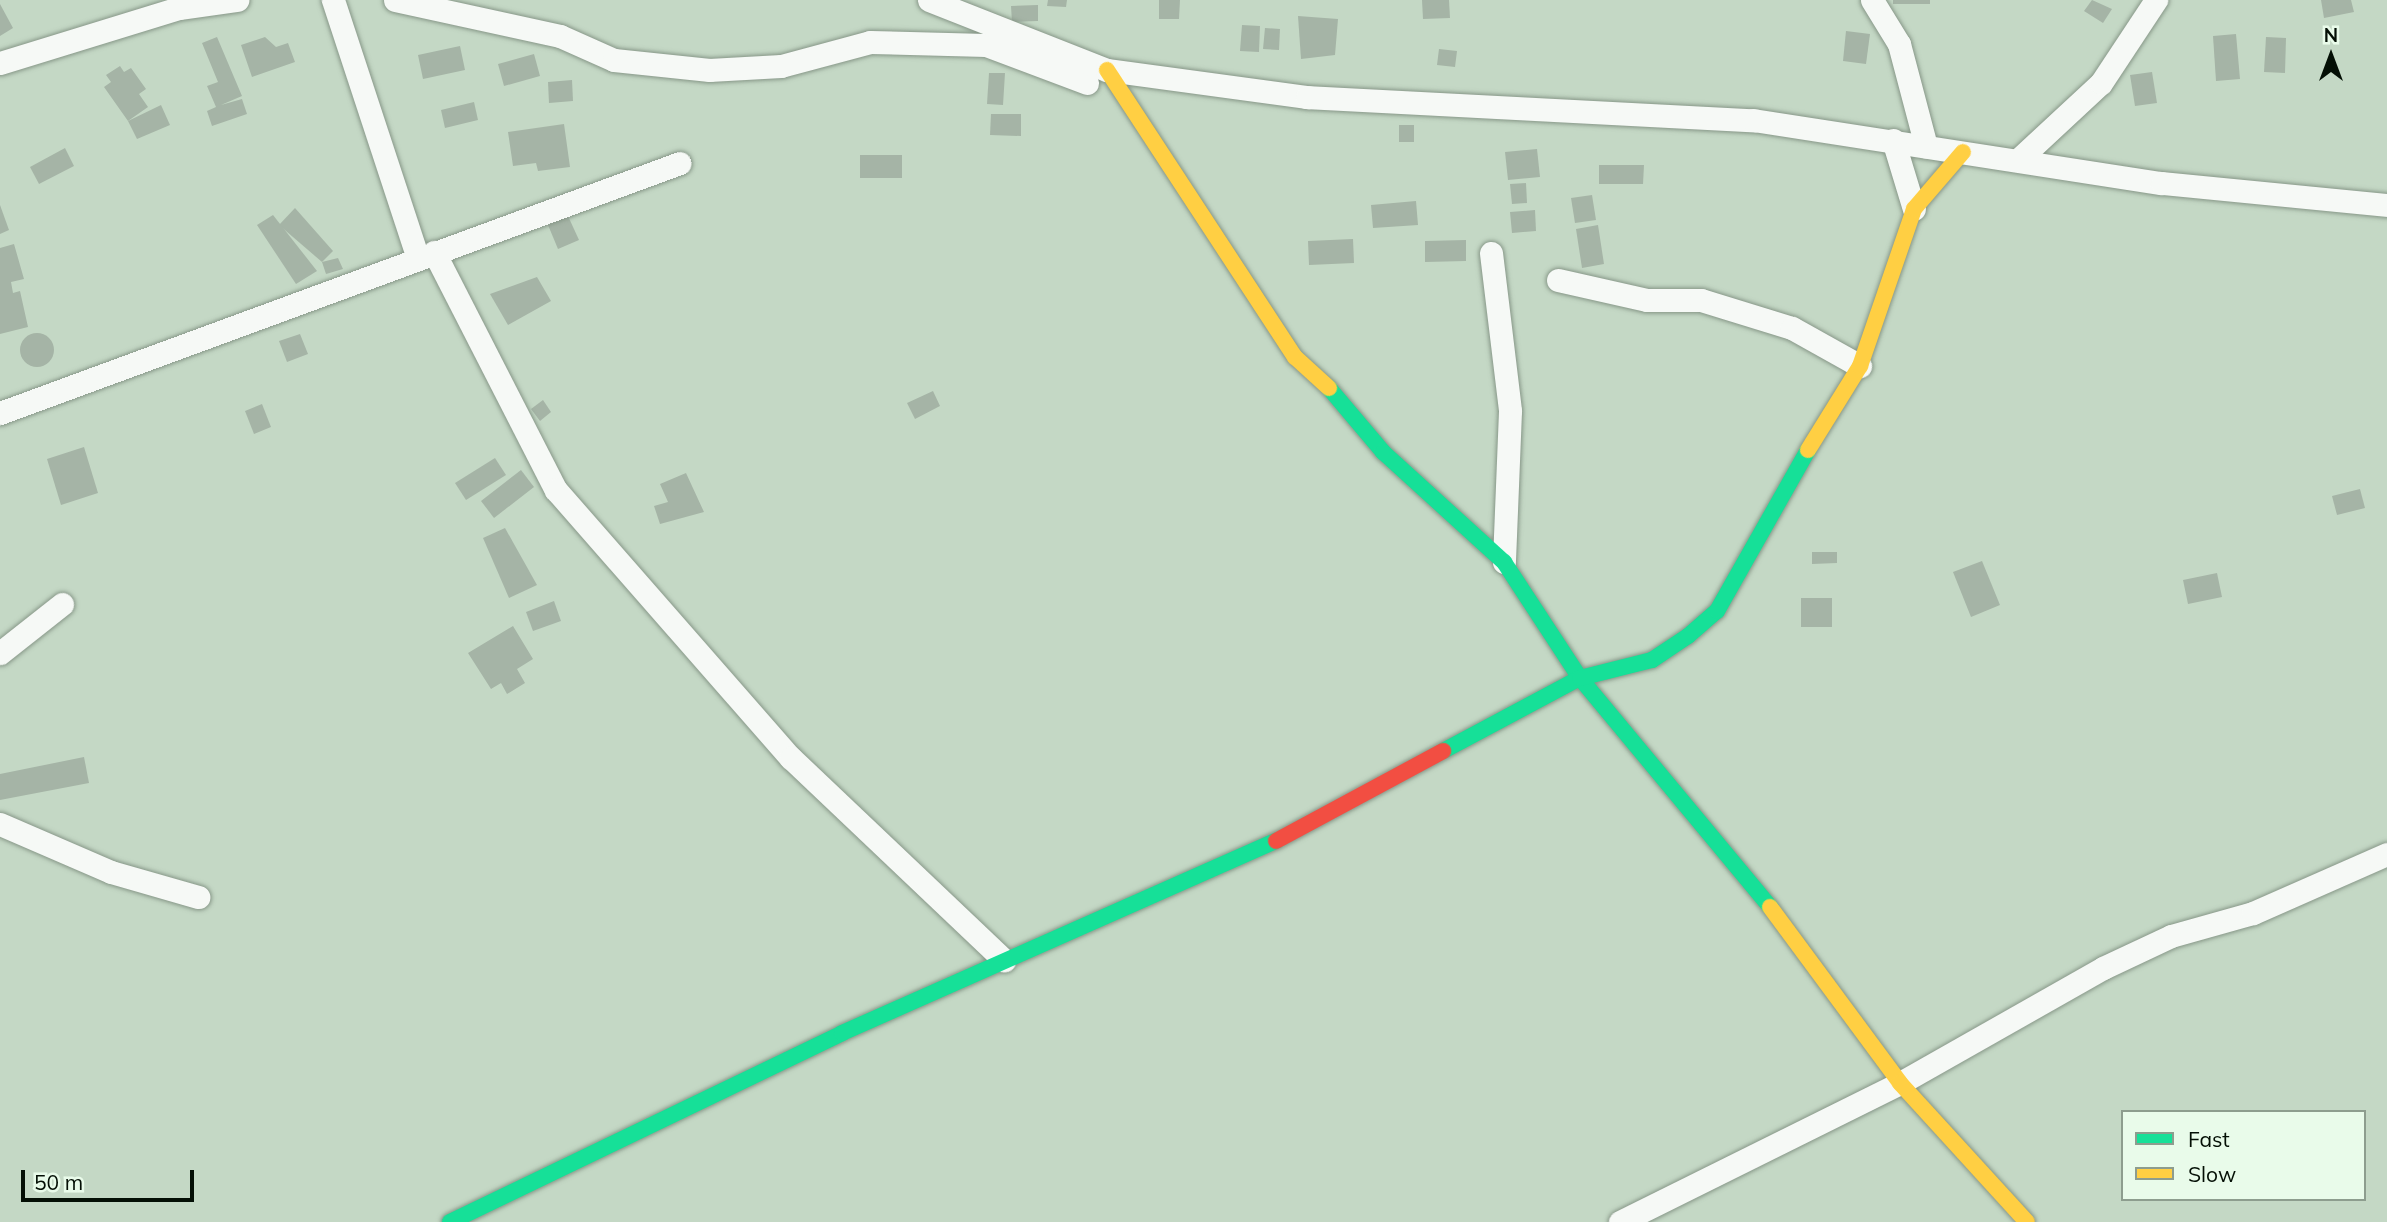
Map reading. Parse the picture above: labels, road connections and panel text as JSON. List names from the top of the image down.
{
  "legend": ["Fast", "Slow"],
  "scale_bar": "50 m",
  "north": "top"
}
